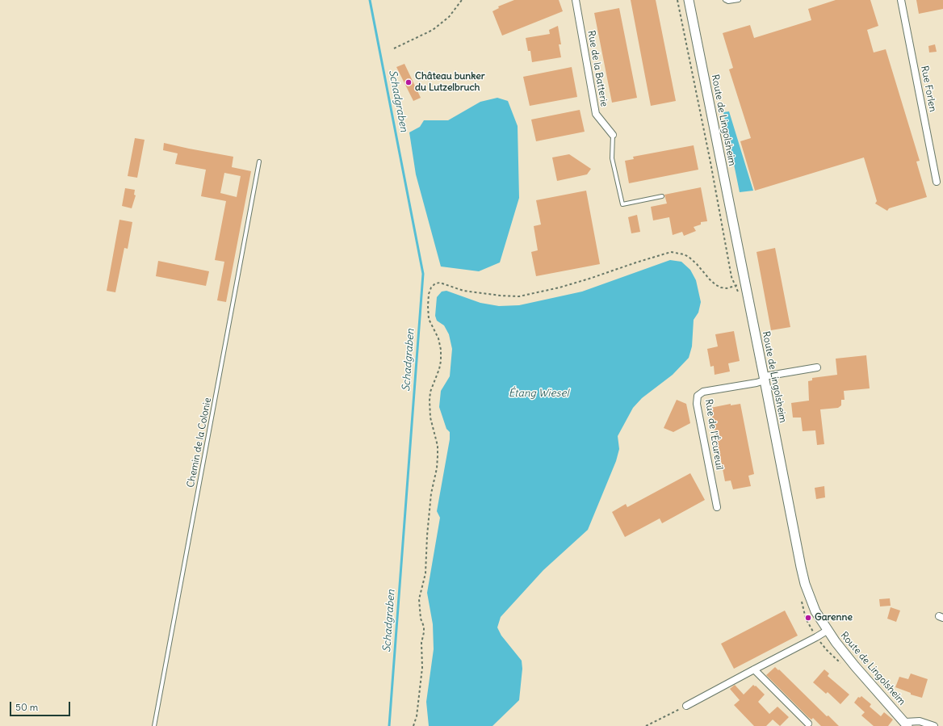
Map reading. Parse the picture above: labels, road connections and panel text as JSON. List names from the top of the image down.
{
  "streets": {
    "main road": ["Route de Lingolsheim"],
    "street": ["Rue de la Batterie", "Rue Forlen", "Rue de l'Écureuil"],
    "lane": ["Chemin de la Colonie"]
  },
  "crossings": [
    ["Route de Lingolsheim", "Rue de l'Écureuil"]
  ],
  "water": ["Schadgraben", "Étang Wiesel"],
  "places": ["Château bunker du Lutzelbruch", "Garenne"],
  "scale_bar": "50 m"
}
